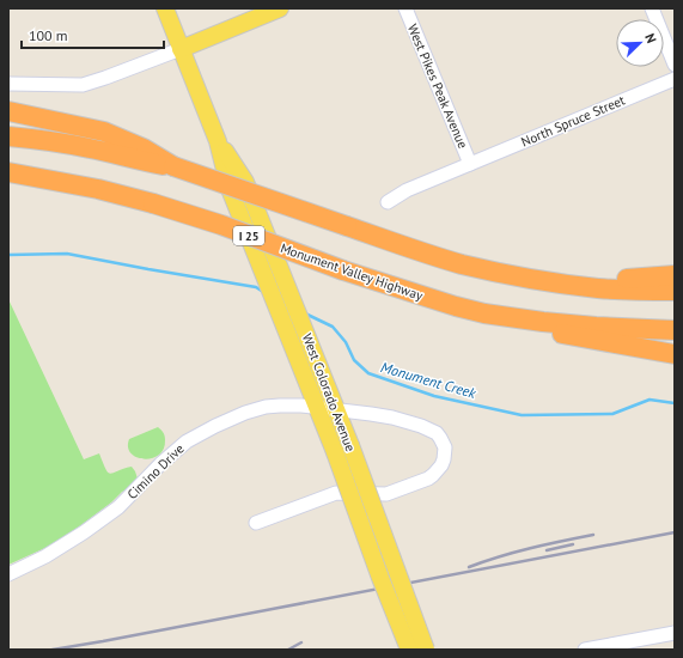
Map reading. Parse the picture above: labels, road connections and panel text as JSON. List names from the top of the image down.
{
  "streets": {
    "highway": ["I 25", "Monument Valley Highway"],
    "main road": ["West Colorado Avenue"],
    "street": ["West Pikes Peak Avenue", "North Spruce Street", "Cimino Drive"]
  },
  "crossings": [
    ["West Pikes Peak Avenue", "North Spruce Street"],
    ["West Colorado Avenue", "Cimino Drive"]
  ],
  "water": ["Monument Creek"],
  "scale_bar": "100 m",
  "north": "top right"
}
